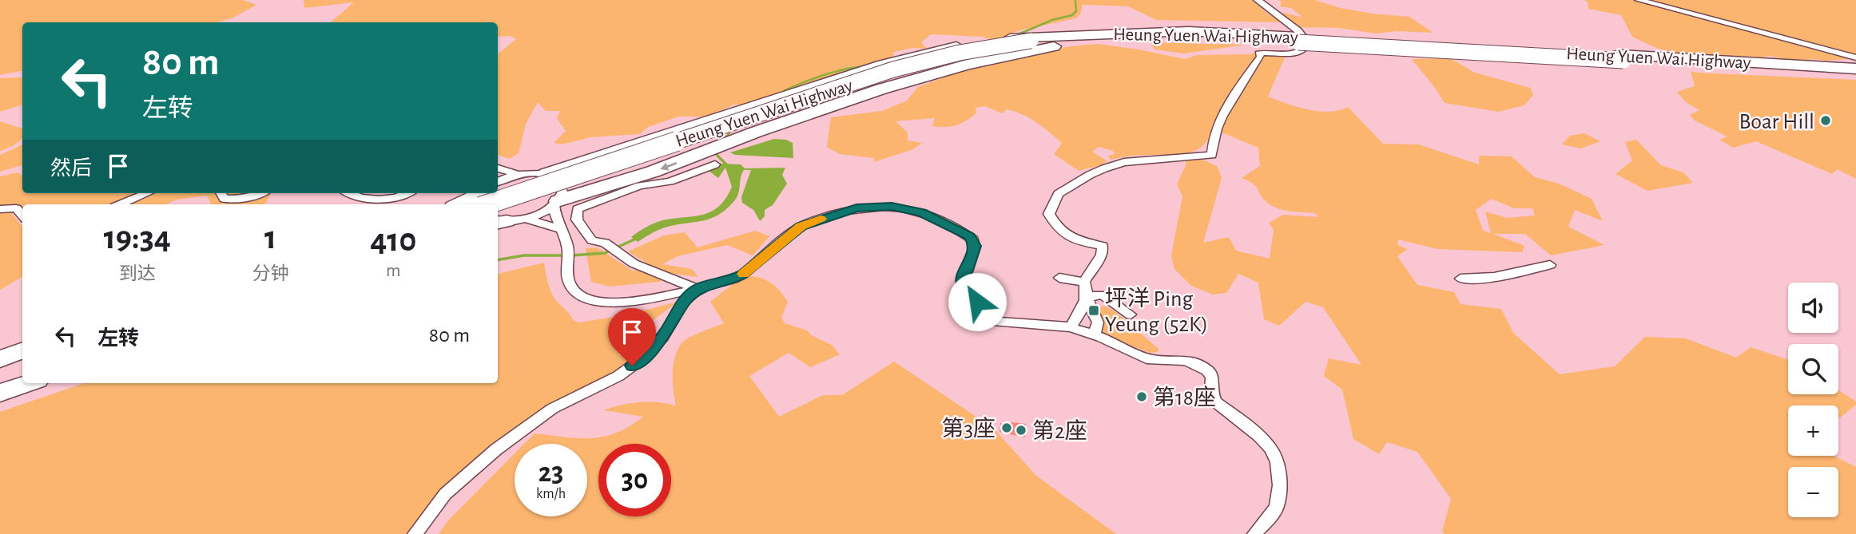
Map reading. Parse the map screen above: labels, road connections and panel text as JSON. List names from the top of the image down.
{
  "streets": {
    "highway": ["Heung Yuen Wai Highway"]
  },
  "places": {
    "other": [
      "Boar Hill",
      "第18座",
      "第3座",
      "第2座"
    ],
    "transit": ["坪洋 Ping Yeung (52K)"]
  },
  "page": {
    "turn": ["80 m", "左转"],
    "then": "然后",
    "eta": [
      "19:34",
      "到达",
      "1",
      "分钟",
      "410",
      "m"
    ],
    "map_buttons": ["+", "−"],
    "list": [
      {
        "name": "左转",
        "value": "80 m"
      }
    ],
    "speed": "23 km/h",
    "limit": "30"
  }
}
